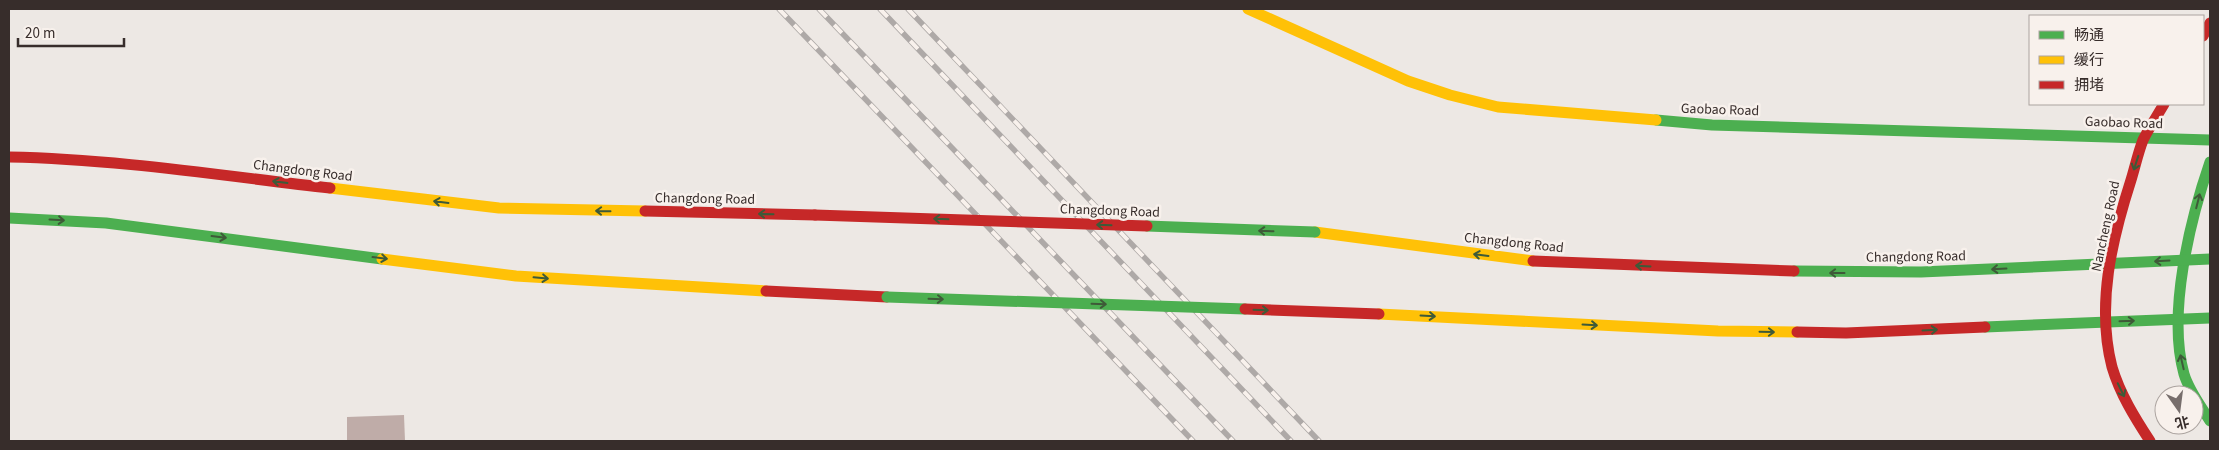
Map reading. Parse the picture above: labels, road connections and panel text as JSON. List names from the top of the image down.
{
  "streets": {
    "main road": ["Gaobao Road", "Changdong Road", "Nancheng Road"]
  },
  "crossings": [
    ["Gaobao Road", "Nancheng Road"],
    ["Changdong Road", "Nancheng Road"]
  ],
  "legend": ["畅通", "缓行", "拥堵"],
  "scale_bar": "20 m",
  "north": "bottom"
}
